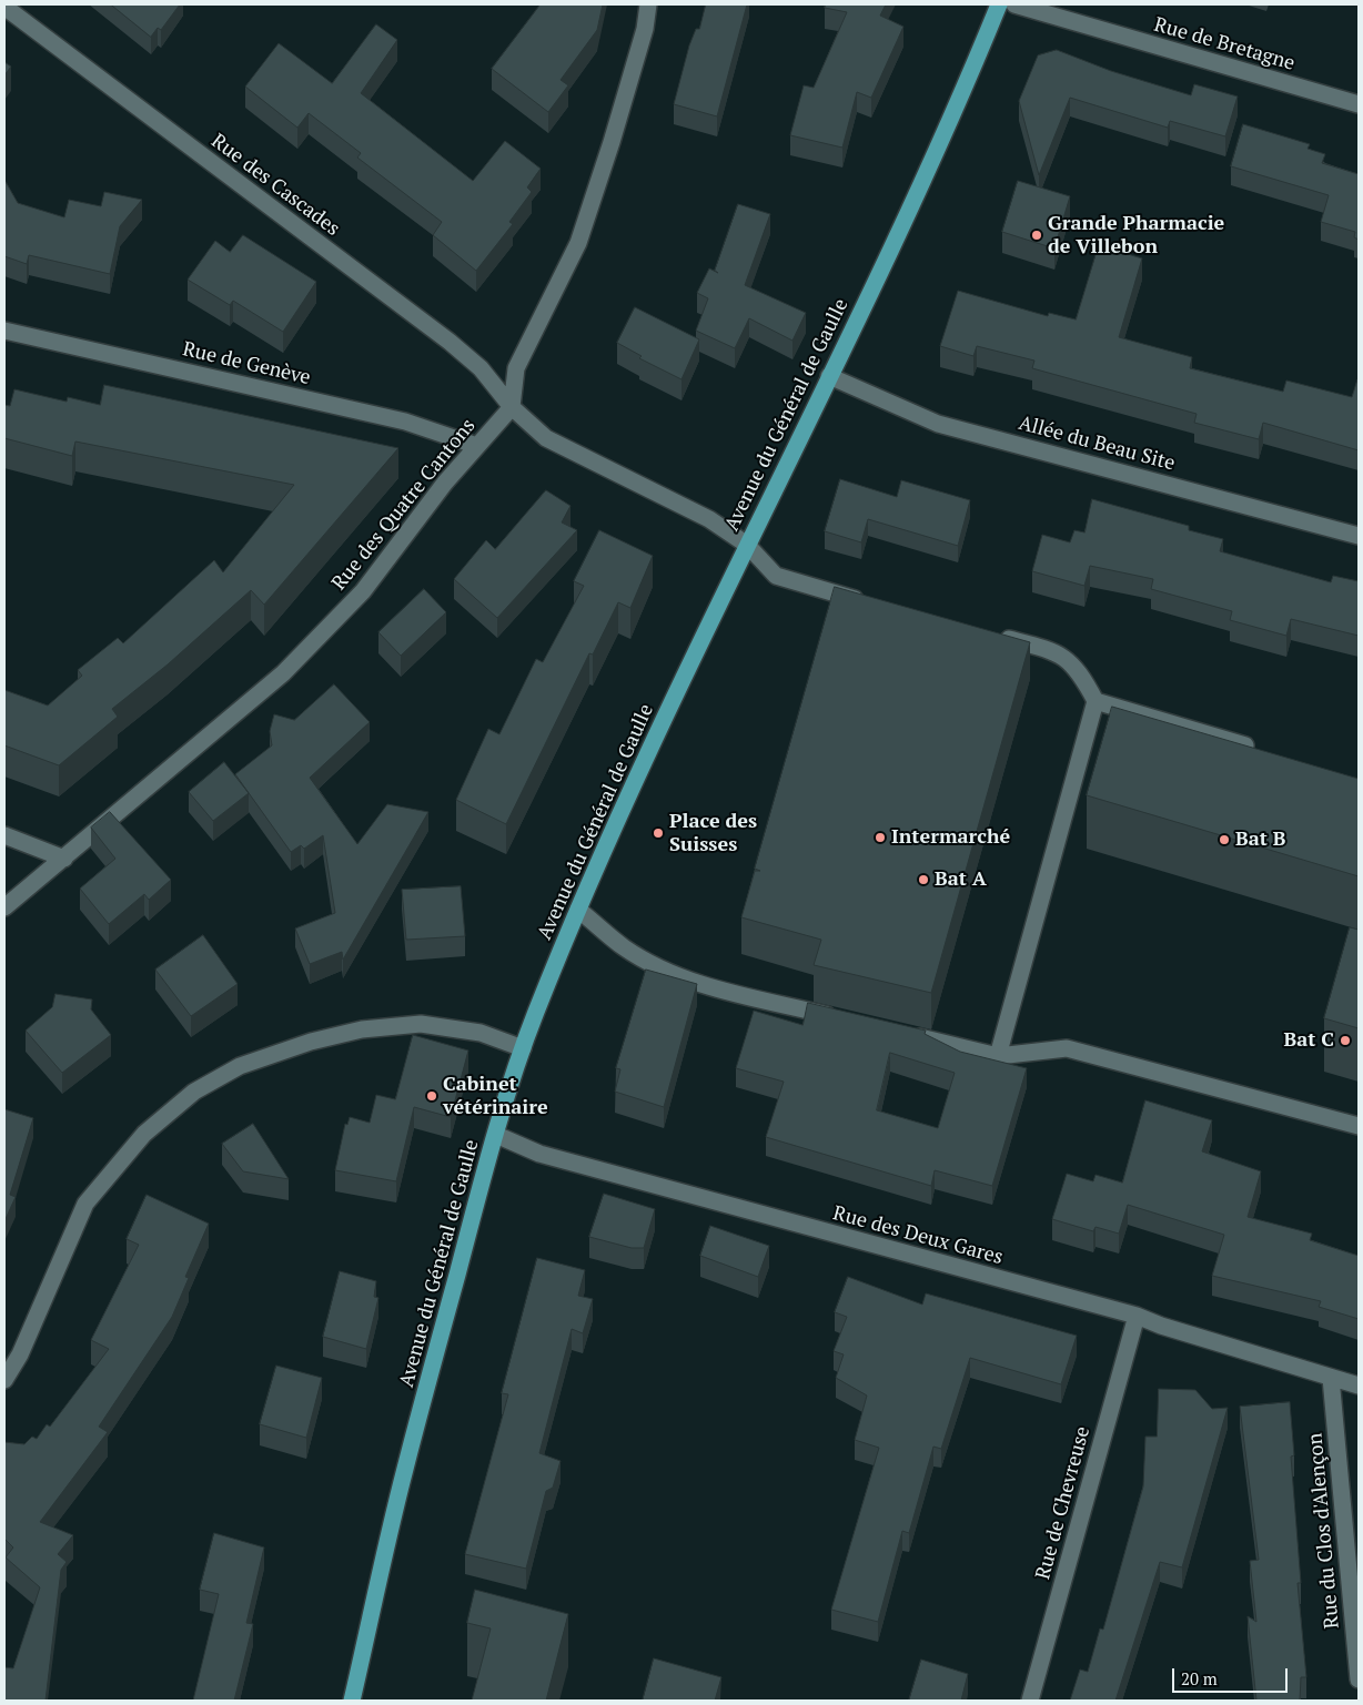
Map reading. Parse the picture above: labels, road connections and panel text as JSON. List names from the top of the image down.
{
  "streets": {
    "main road": ["Avenue du Général de Gaulle"],
    "street": [
      "Rue de Bretagne",
      "Rue des Cascades",
      "Rue de Genève",
      "Allée du Beau Site",
      "Rue des Quatre Cantons",
      "Rue des Deux Gares",
      "Rue de Chevreuse",
      "Rue du Clos d'Alençon"
    ]
  },
  "crossings": [
    ["Rue des Cascades", "Rue des Quatre Cantons"],
    ["Rue de Genève", "Rue des Quatre Cantons"],
    ["Avenue du Général de Gaulle", "Allée du Beau Site"],
    ["Avenue du Général de Gaulle", "Rue des Deux Gares"],
    ["Rue des Deux Gares", "Rue de Chevreuse"],
    ["Rue des Deux Gares", "Rue du Clos d'Alençon"]
  ],
  "places": [
    "Grande Pharmacie de Villebon",
    "Place des Suisses",
    "Intermarché",
    "Bat B",
    "Bat A",
    "Bat C",
    "Cabinet vétérinaire"
  ],
  "scale_bar": "20 m"
}
